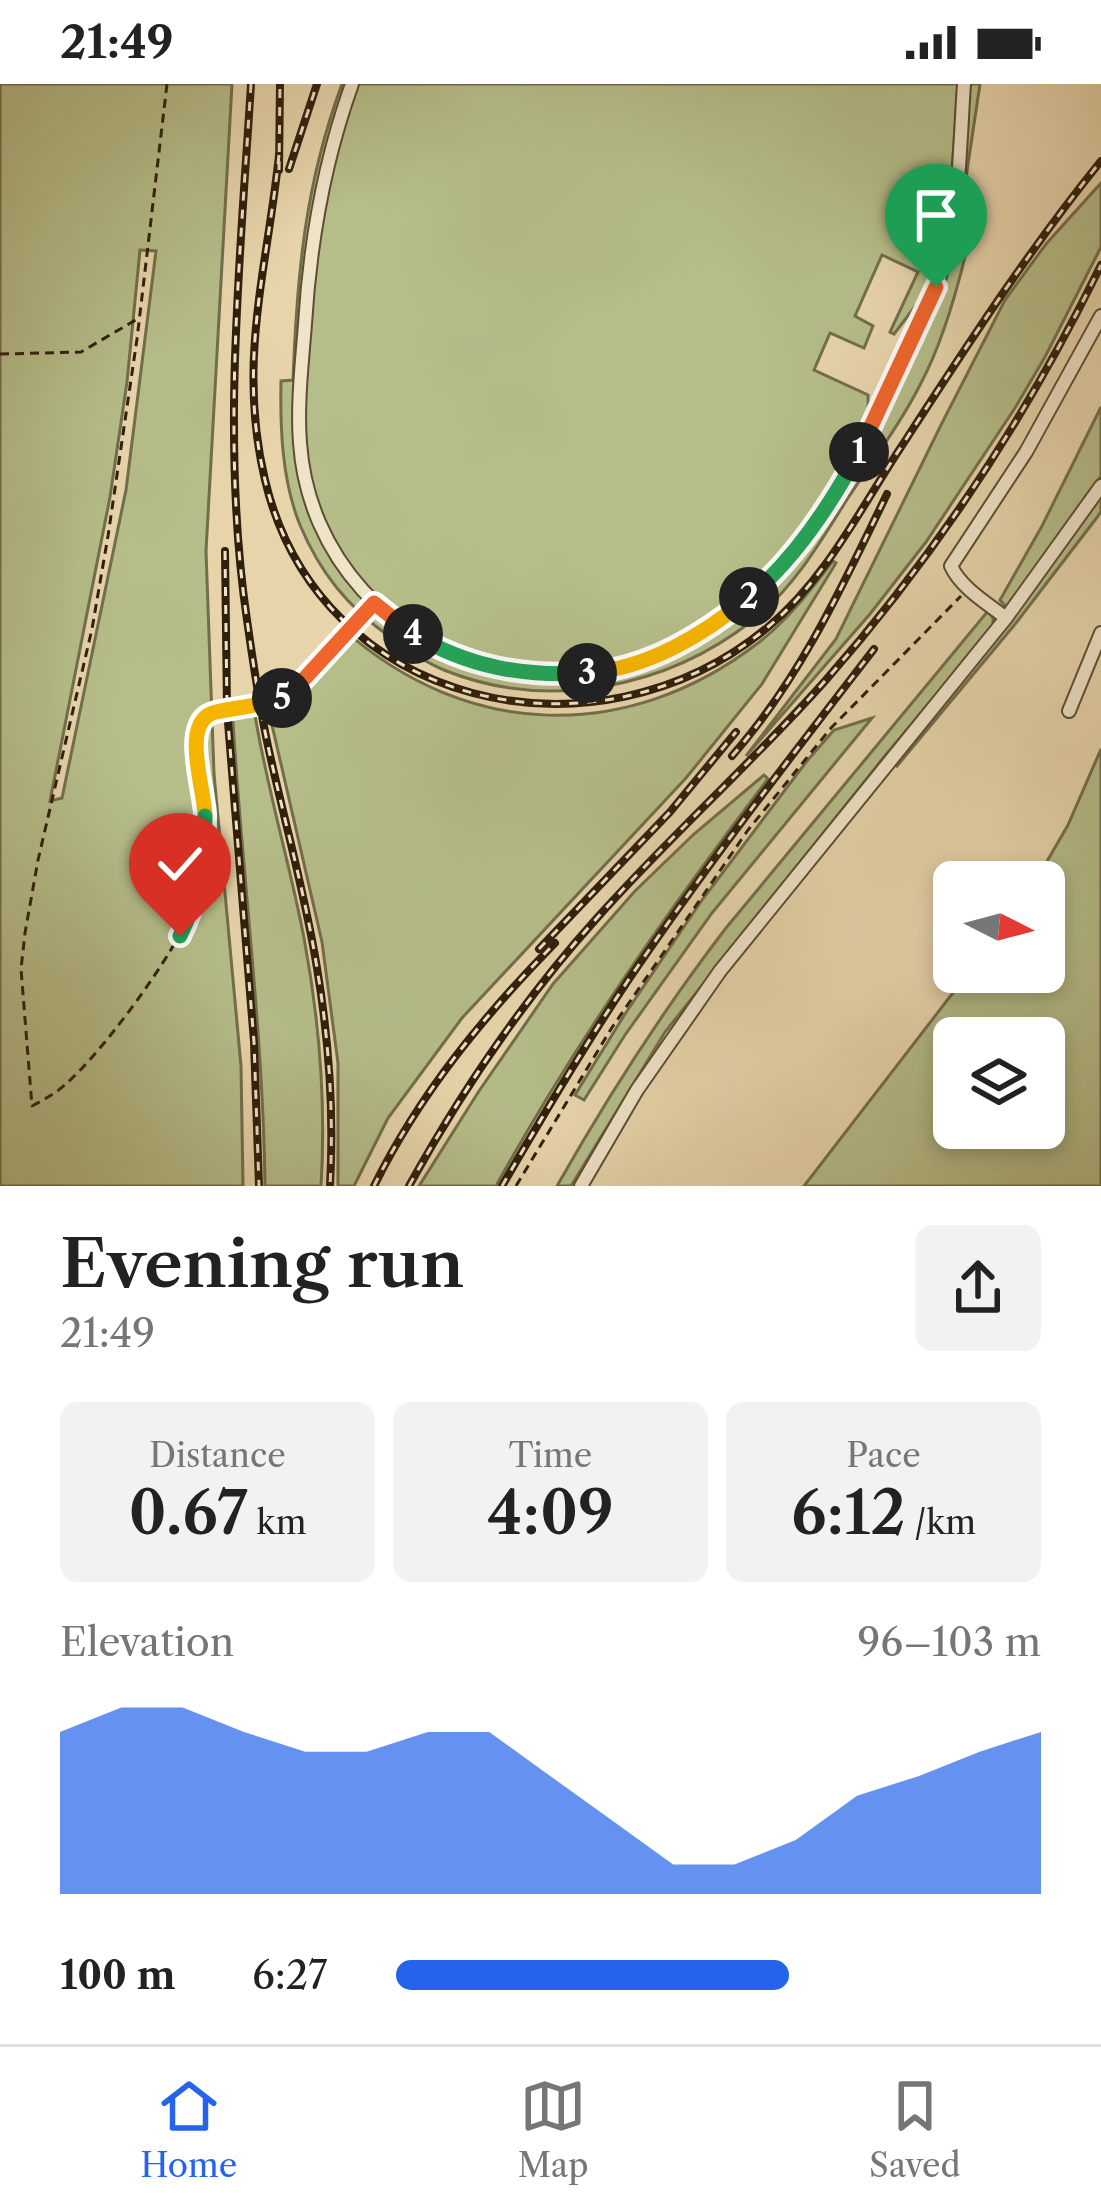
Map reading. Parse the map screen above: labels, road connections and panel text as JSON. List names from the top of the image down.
{
  "north": "right",
  "page": {
    "status": "21:49",
    "pins": [
      "1",
      "2",
      "4",
      "3",
      "5"
    ],
    "heading": ["Evening run", "21:49"],
    "stats": [
      ["Distance", "0.67 km"],
      ["Time", "4:09"],
      ["Pace", "6:12 /km"]
    ],
    "chart": ["Elevation", "96–103 m"],
    "list": [
      {
        "name": "100 m",
        "note": "6:27"
      }
    ],
    "tabs": ["Home", "Map", "Saved"]
  }
}
